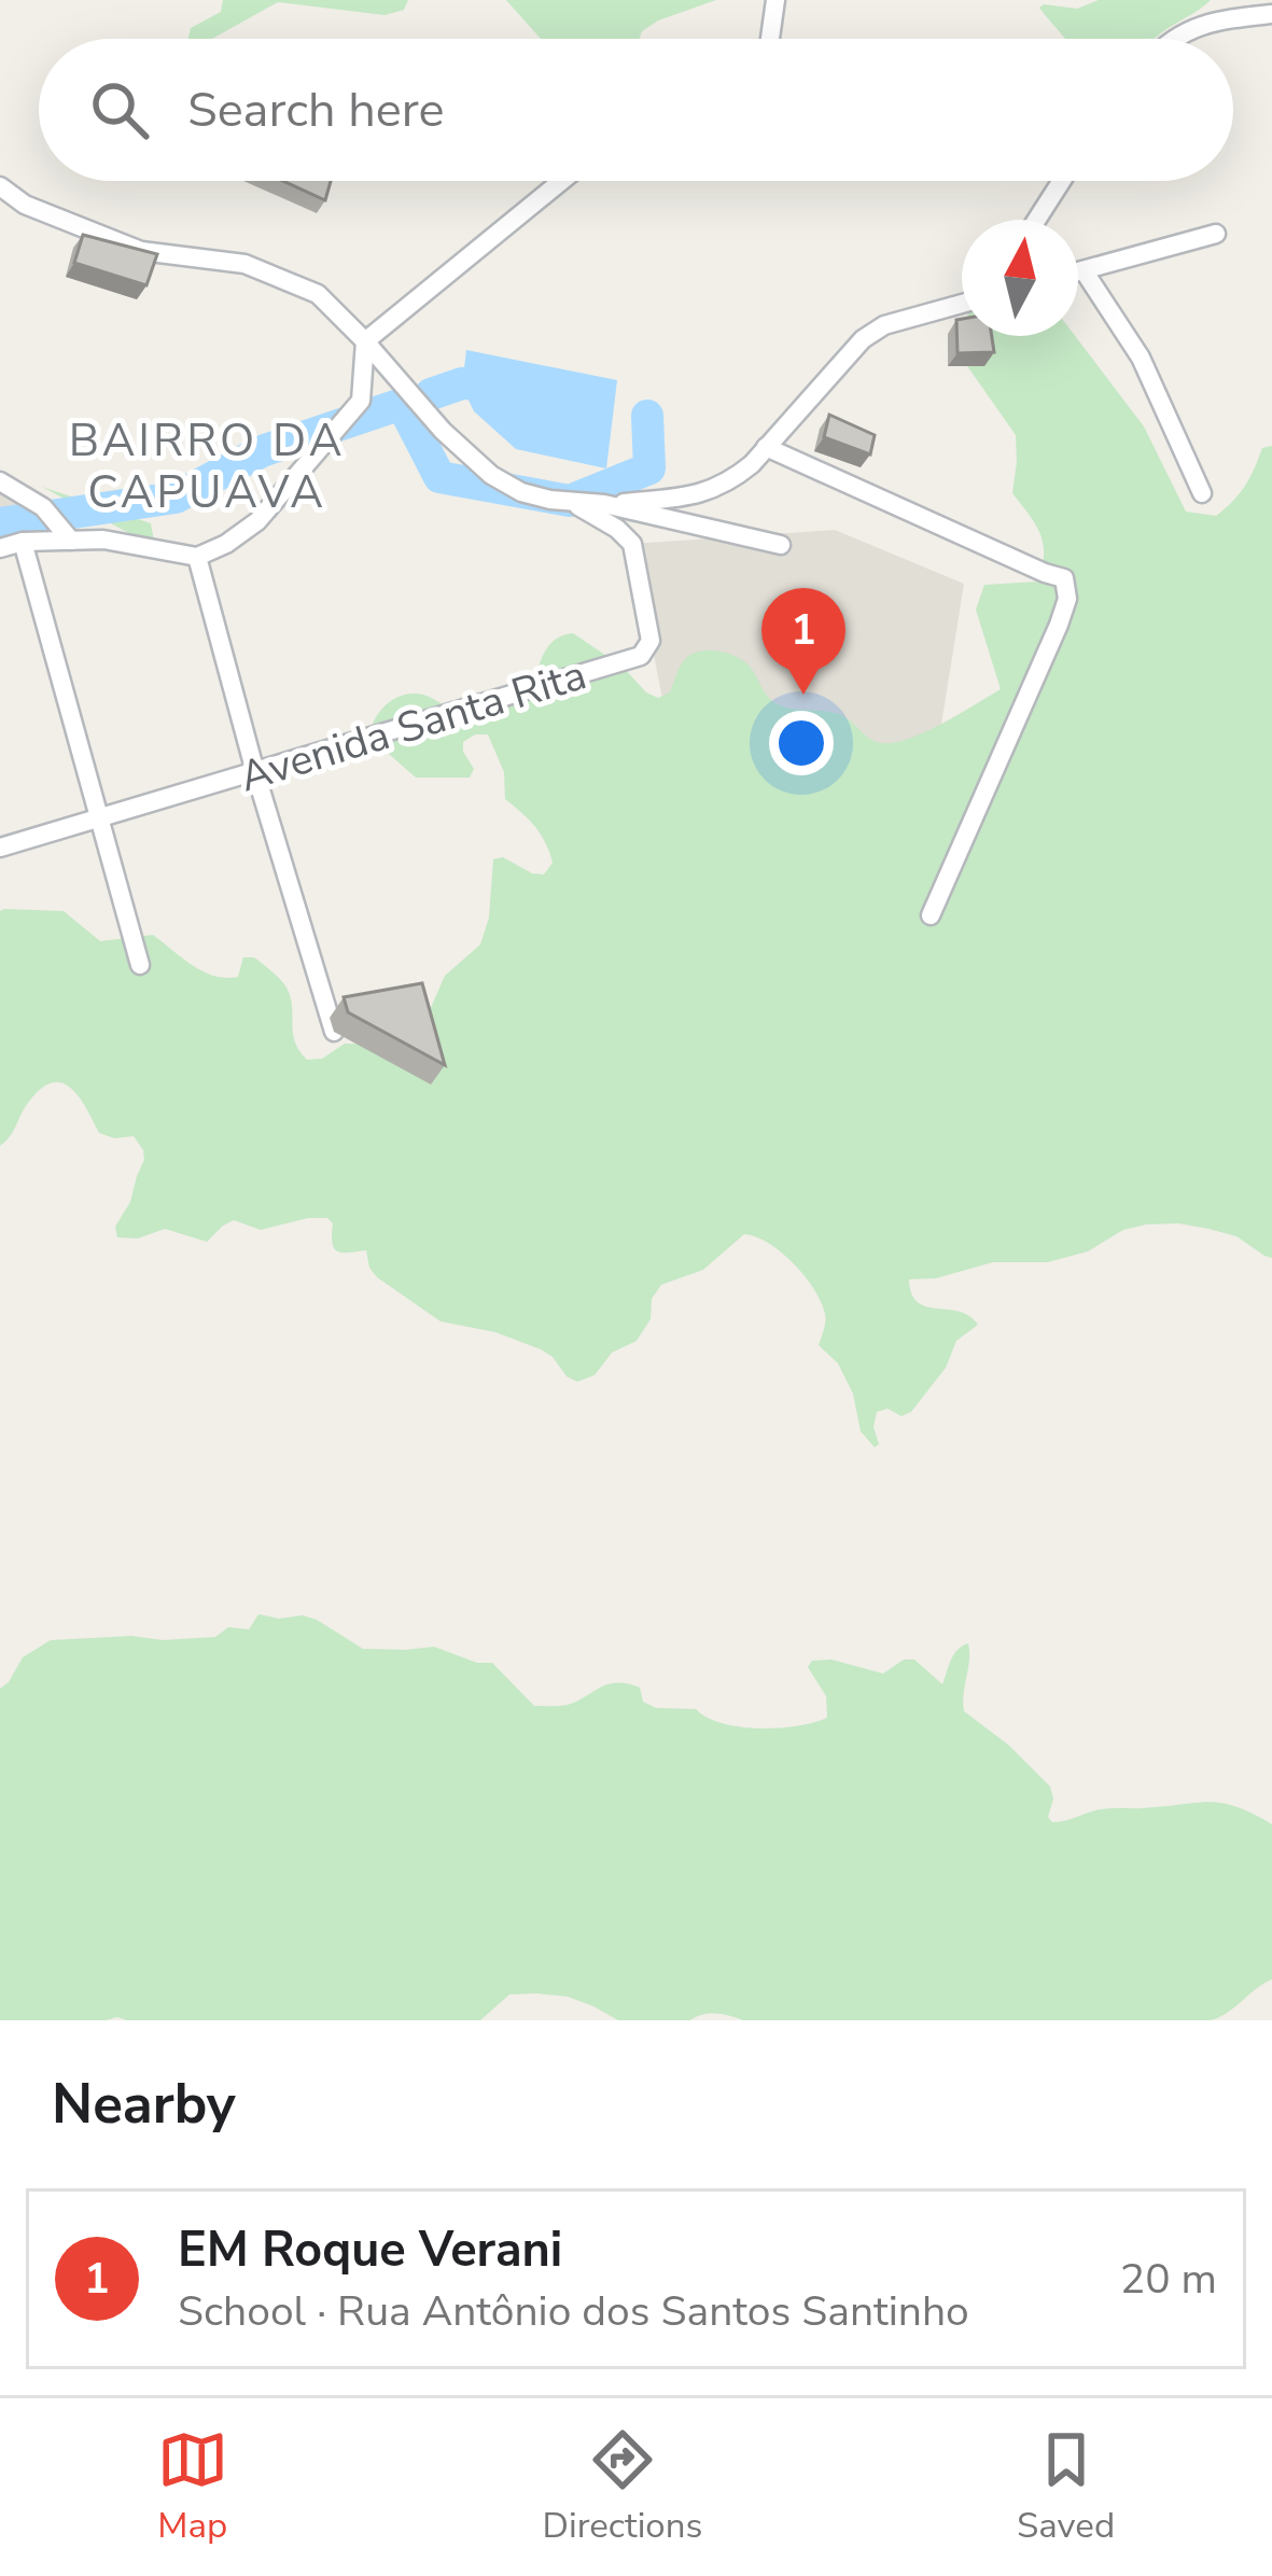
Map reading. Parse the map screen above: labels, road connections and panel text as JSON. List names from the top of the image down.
{
  "streets": {
    "street": ["Avenida Santa Rita"]
  },
  "districts": ["BAIRRO DA CAPUAVA"],
  "north": "top",
  "page": {
    "search": "Search here",
    "pins": "1",
    "heading": "Nearby",
    "list": [
      {
        "mark": "1",
        "name": "EM Roque Verani",
        "note": "School · Rua Antônio dos Santos Santinho",
        "value": "20 m"
      }
    ],
    "nav": ["Map", "Directions", "Saved"]
  }
}
